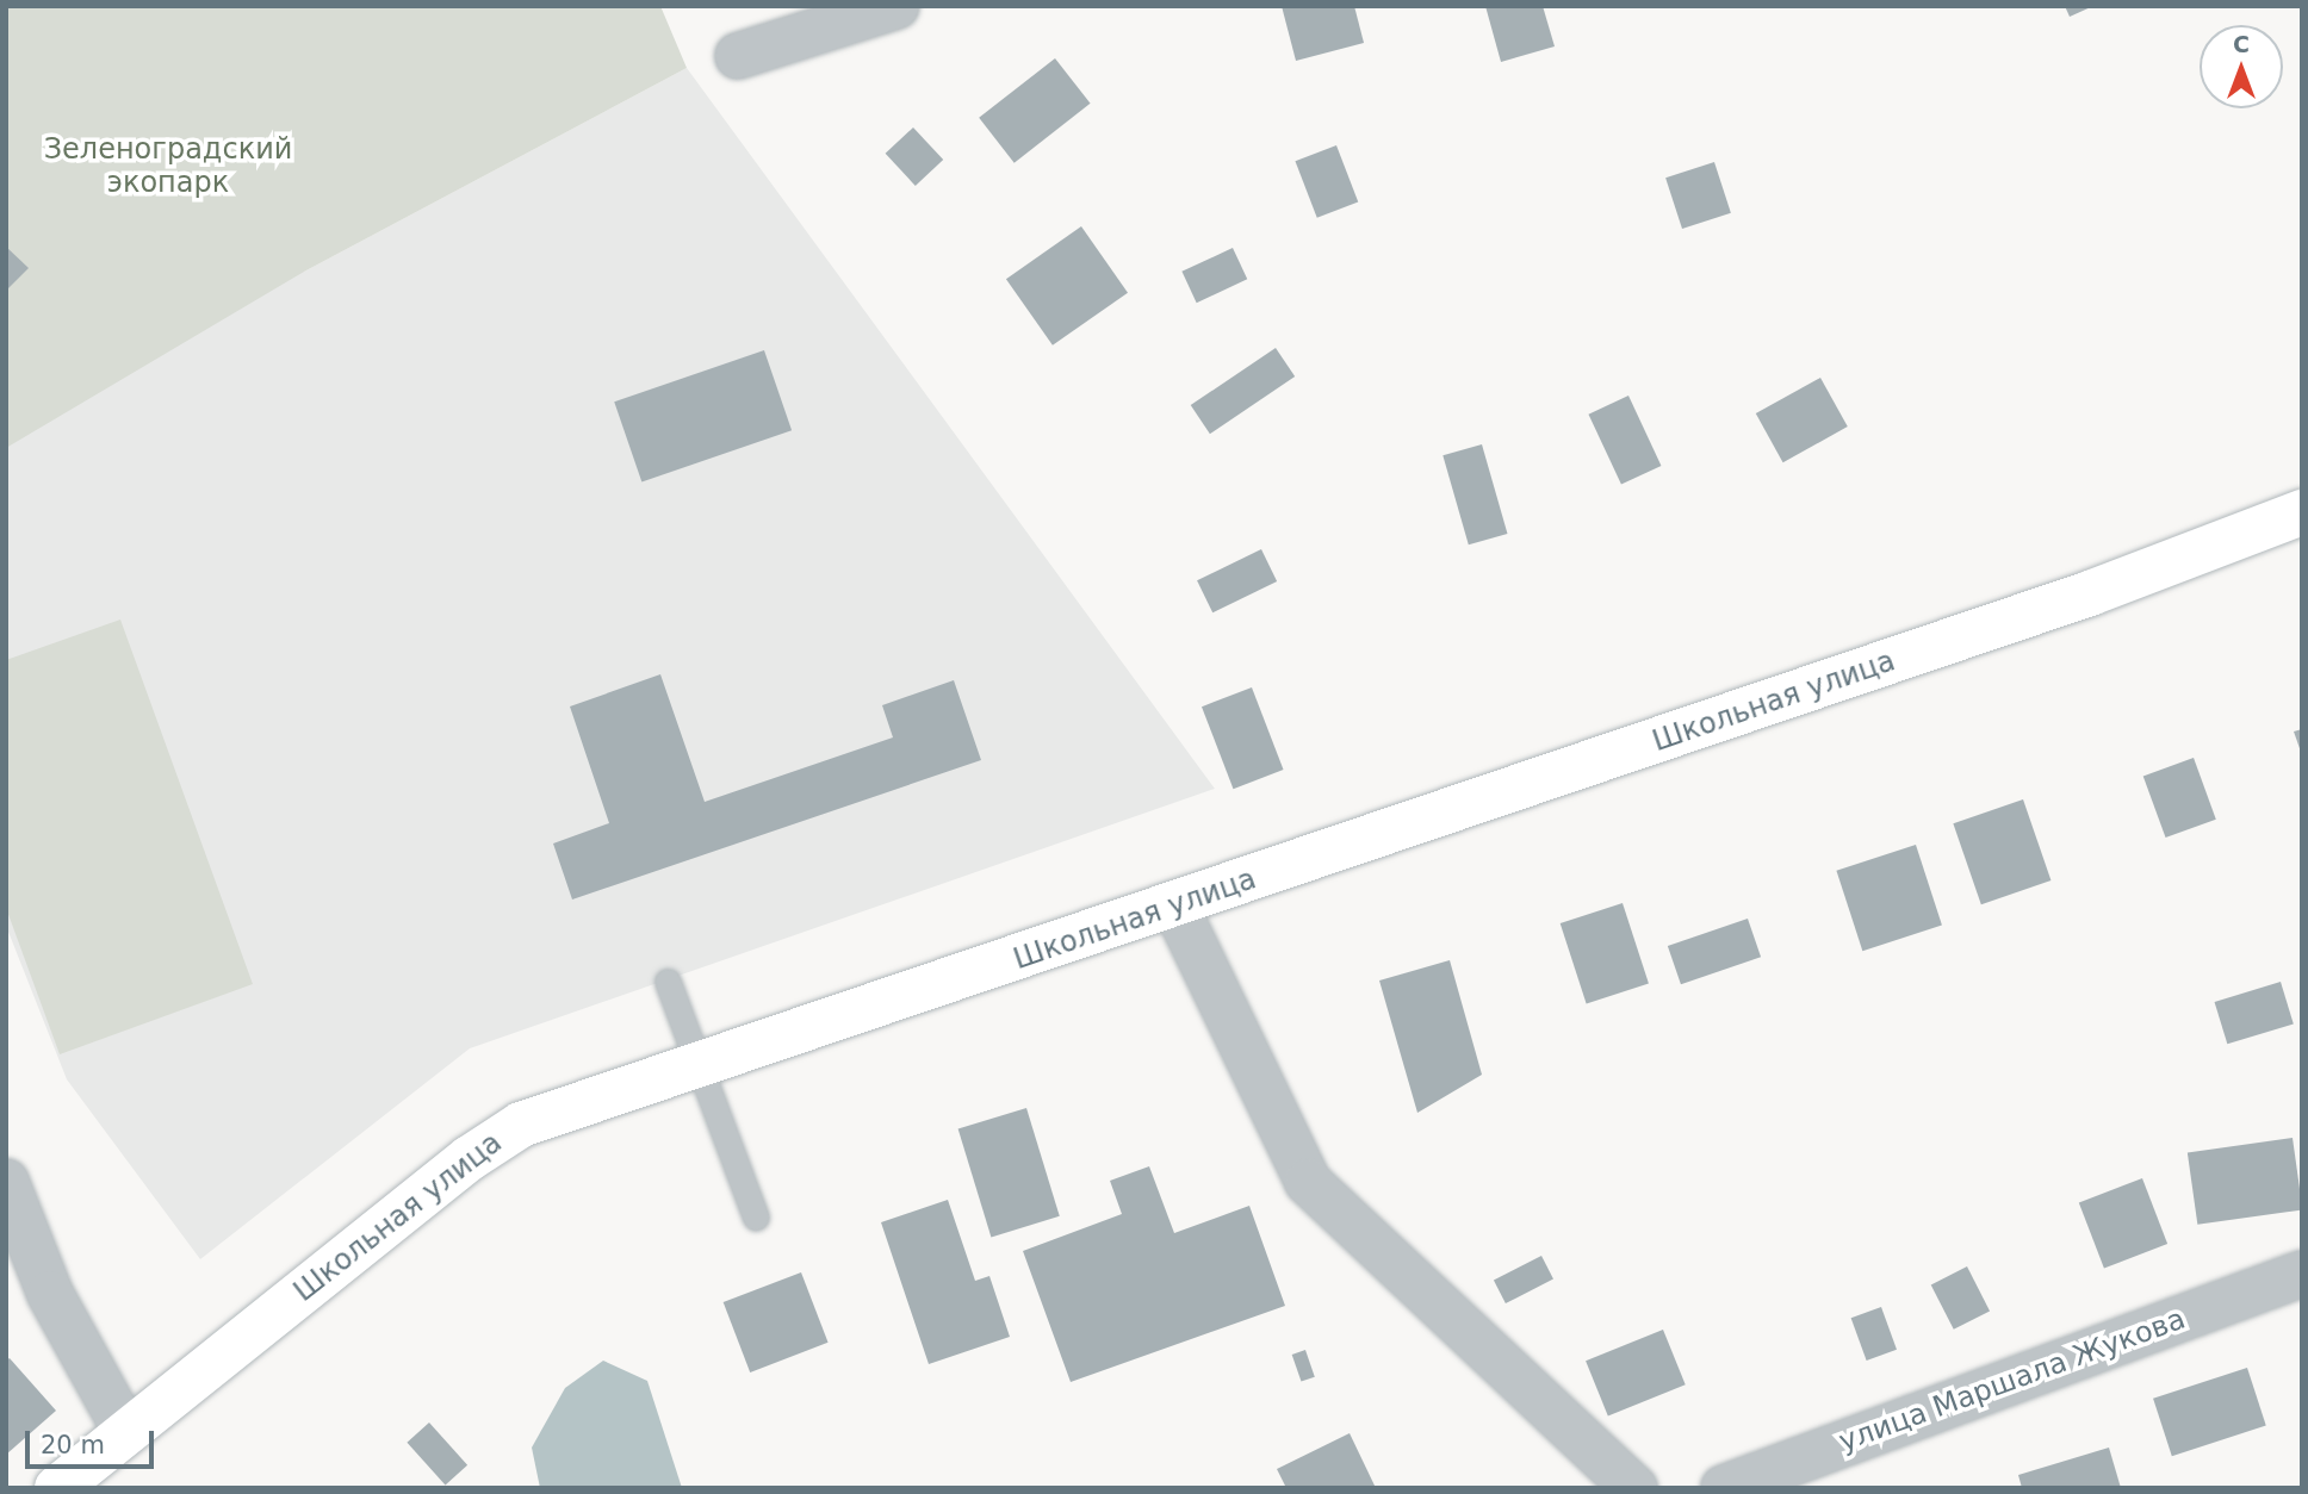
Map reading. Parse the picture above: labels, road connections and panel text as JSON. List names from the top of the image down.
{
  "streets": {
    "street": ["Школьная улица", "улица Маршала Жукова"]
  },
  "parks": ["Зеленоградский экопарк"],
  "scale_bar": "20 m",
  "north": "top"
}
